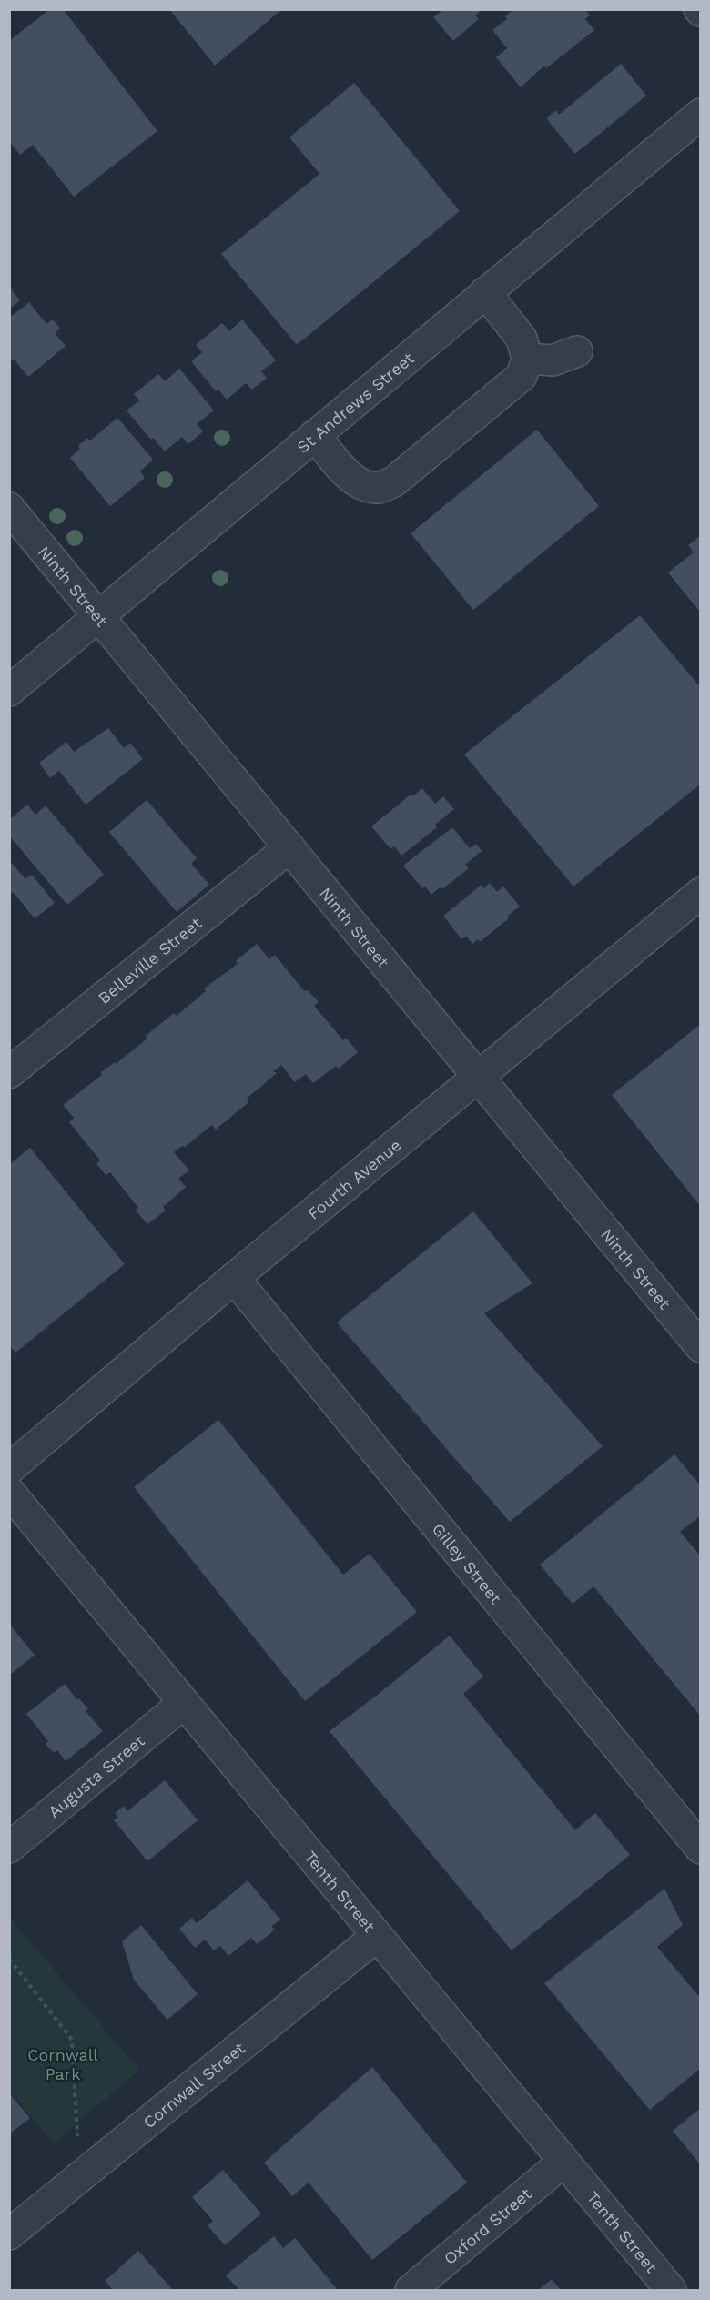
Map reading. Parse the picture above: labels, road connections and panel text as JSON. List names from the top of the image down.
{
  "streets": {
    "street": [
      "St Andrews Street",
      "Ninth Street",
      "Belleville Street",
      "Fourth Avenue",
      "Gilley Street",
      "Augusta Street",
      "Tenth Street",
      "Cornwall Street",
      "Oxford Street"
    ]
  },
  "crossings": [
    ["St Andrews Street", "Ninth Street"],
    ["Ninth Street", "Belleville Street"],
    ["Ninth Street", "Fourth Avenue"],
    ["Fourth Avenue", "Gilley Street"],
    ["Augusta Street", "Tenth Street"],
    ["Tenth Street", "Cornwall Street"],
    ["Tenth Street", "Oxford Street"]
  ],
  "parks": ["Cornwall Park"]
}
